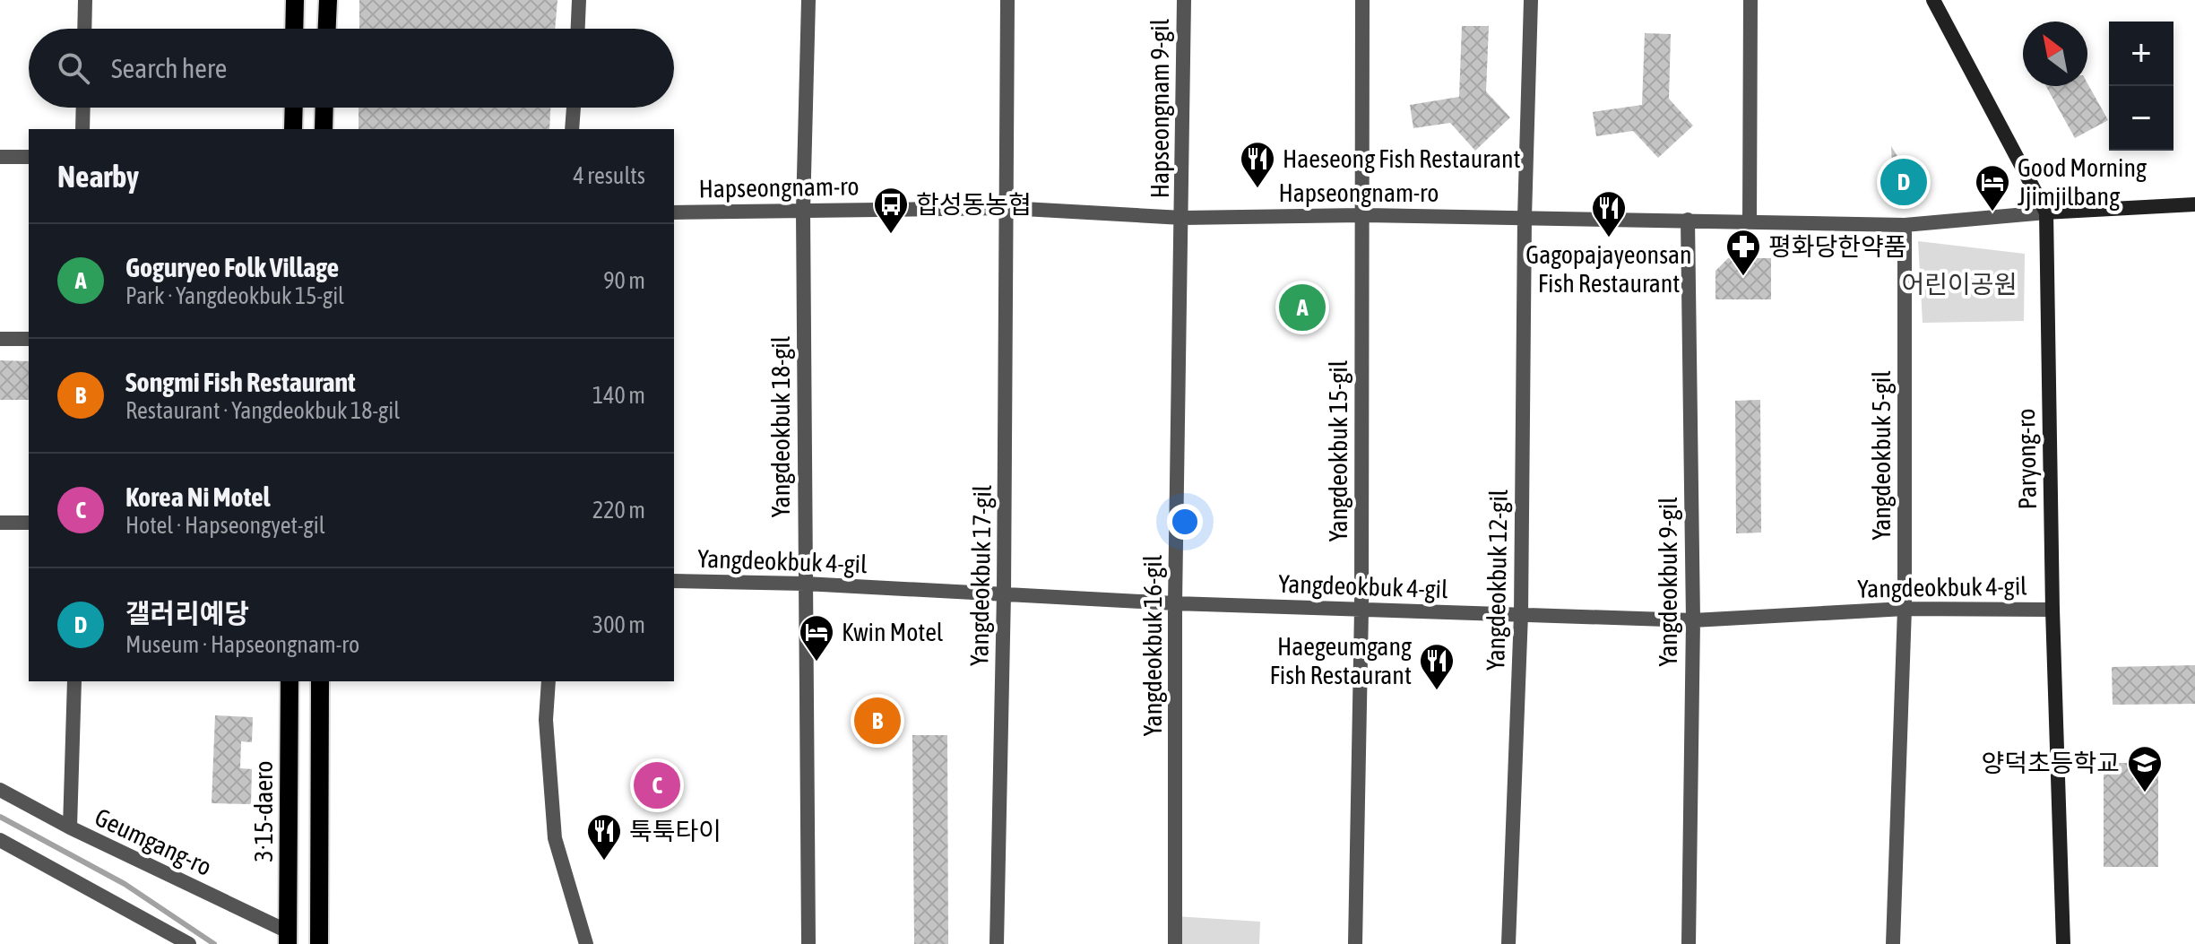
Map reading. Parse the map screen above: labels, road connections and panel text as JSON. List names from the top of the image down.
{
  "streets": {
    "main road": ["Paryong-ro", "3·15-daero"],
    "street": [
      "Hapseongnam 9-gil",
      "Hapseongnam-ro",
      "Yangdeokbuk 18-gil",
      "Yangdeokbuk 15-gil",
      "Yangdeokbuk 5-gil",
      "Yangdeokbuk 4-gil",
      "Yangdeokbuk 17-gil",
      "Yangdeokbuk 12-gil",
      "Yangdeokbuk 9-gil",
      "Yangdeokbuk 16-gil",
      "Geumgang-ro"
    ]
  },
  "crossings": [
    ["Hapseongnam 9-gil", "Hapseongnam-ro"],
    ["Hapseongnam 9-gil", "Yangdeokbuk 16-gil"],
    ["Hapseongnam-ro", "Yangdeokbuk 18-gil"],
    ["Hapseongnam-ro", "Yangdeokbuk 15-gil"],
    ["Hapseongnam-ro", "Yangdeokbuk 5-gil"],
    ["Hapseongnam-ro", "Paryong-ro"],
    ["Hapseongnam-ro", "Yangdeokbuk 17-gil"],
    ["Hapseongnam-ro", "Yangdeokbuk 12-gil"],
    ["Hapseongnam-ro", "Yangdeokbuk 9-gil"],
    ["Hapseongnam-ro", "Yangdeokbuk 16-gil"],
    ["Yangdeokbuk 18-gil", "Yangdeokbuk 4-gil"],
    ["Yangdeokbuk 15-gil", "Yangdeokbuk 4-gil"],
    ["Yangdeokbuk 5-gil", "Yangdeokbuk 4-gil"],
    ["Paryong-ro", "Yangdeokbuk 4-gil"],
    ["Yangdeokbuk 4-gil", "Yangdeokbuk 17-gil"],
    ["Yangdeokbuk 4-gil", "Yangdeokbuk 12-gil"],
    ["Yangdeokbuk 4-gil", "Yangdeokbuk 9-gil"],
    ["Yangdeokbuk 4-gil", "Yangdeokbuk 16-gil"],
    ["3·15-daero", "Geumgang-ro"]
  ],
  "parks": ["어린이공원"],
  "places": {
    "restaurant": [
      "Haeseong Fish Restaurant",
      "Gagopajayeonsan Fish Restaurant",
      "Haegeumgang Fish Restaurant",
      "툭툭타이"
    ],
    "hotel": ["Good Morning Jjimjilbang", "Kwin Motel"],
    "bus stop": ["합성동농협"],
    "pharmacy": ["평화당한약품"],
    "school or university": ["양덕초등학교"]
  },
  "north": "top left",
  "page": {
    "map_buttons": ["+", "−"],
    "search": "Search here",
    "heading": ["Nearby", "4 results"],
    "pins": [
      "D",
      "A",
      "B",
      "C"
    ],
    "list": [
      {
        "mark": "A",
        "name": "Goguryeo Folk Village",
        "note": "Park · Yangdeokbuk 15-gil",
        "value": "90 m"
      },
      {
        "mark": "B",
        "name": "Songmi Fish Restaurant",
        "note": "Restaurant · Yangdeokbuk 18-gil",
        "value": "140 m"
      },
      {
        "mark": "C",
        "name": "Korea Ni Motel",
        "note": "Hotel · Hapseongyet-gil",
        "value": "220 m"
      },
      {
        "mark": "D",
        "name": "갤러리예당",
        "note": "Museum · Hapseongnam-ro",
        "value": "300 m"
      }
    ]
  }
}
